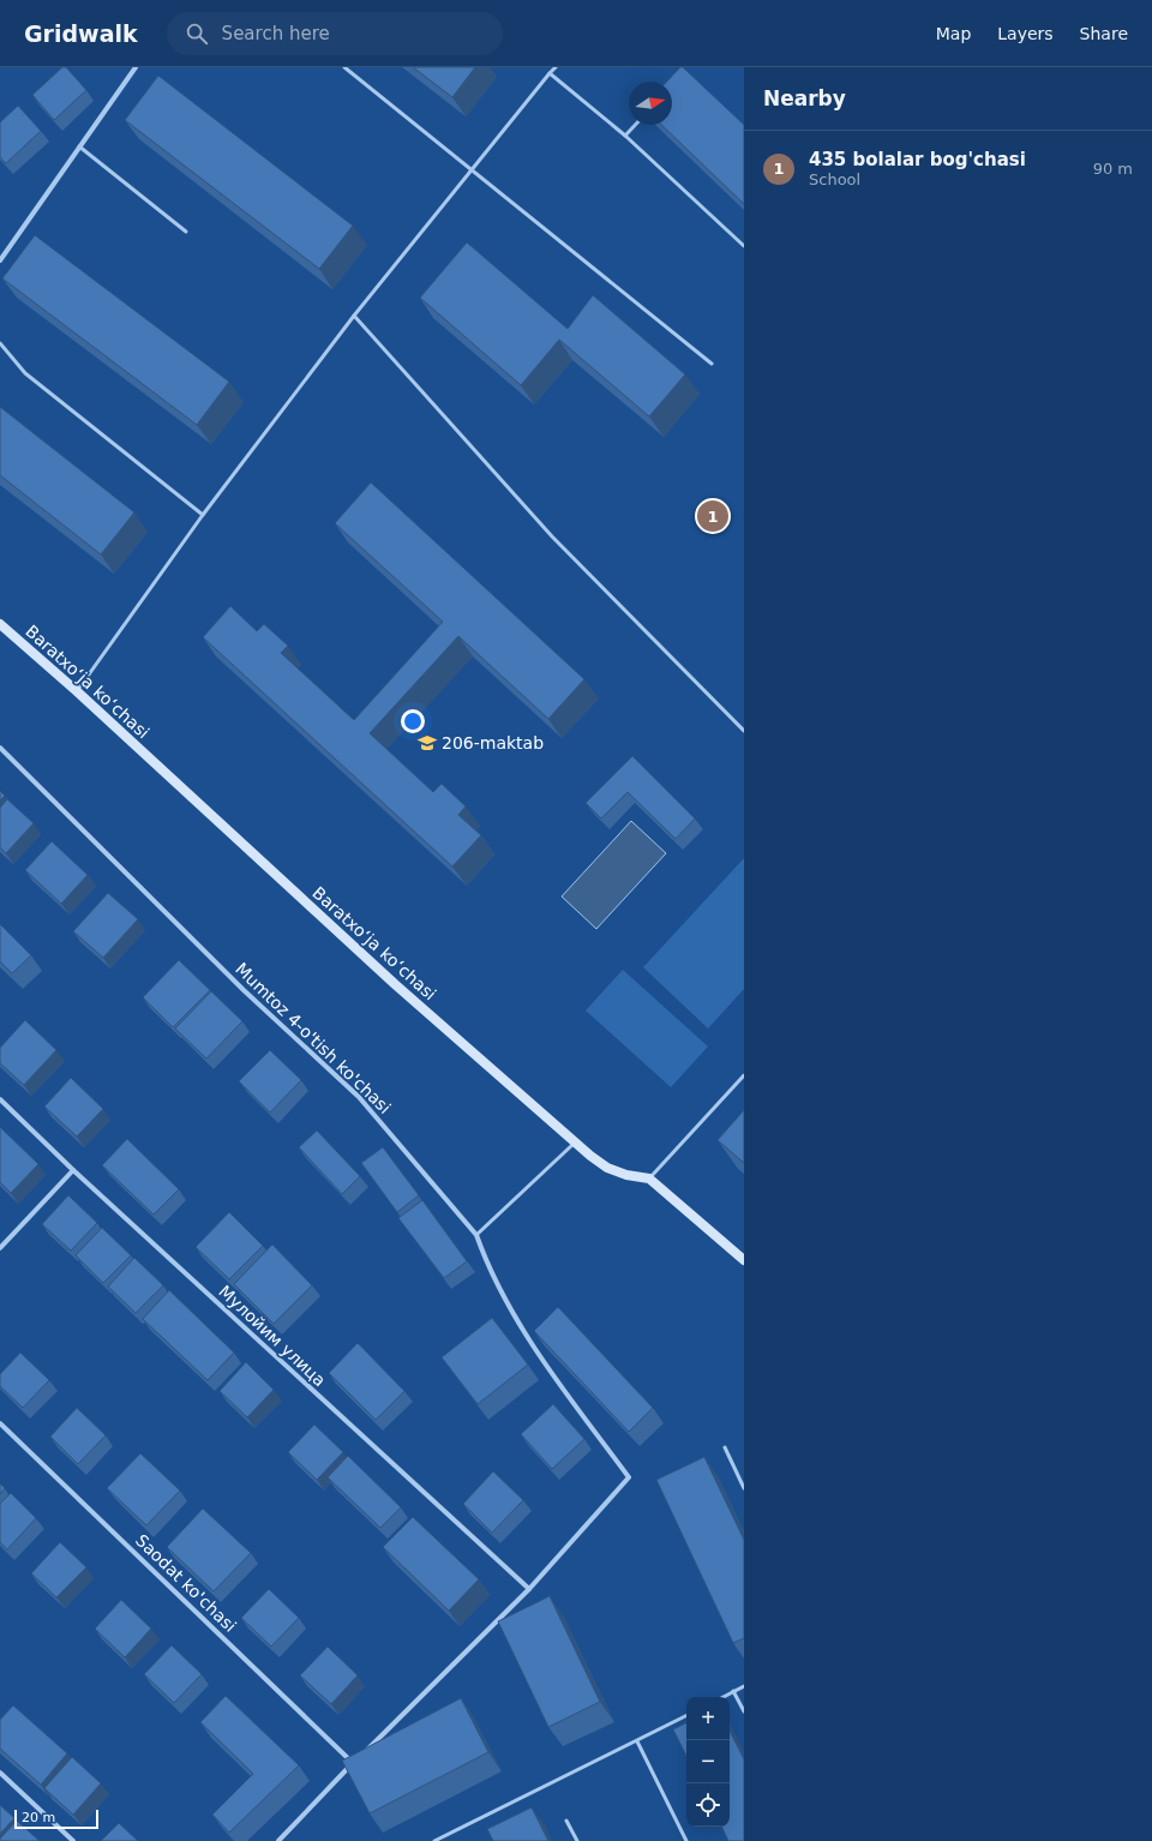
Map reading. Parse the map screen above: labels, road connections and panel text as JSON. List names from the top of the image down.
{
  "streets": {
    "street": [
      "Baratxoʻja koʻchasi",
      "Mumtoz 4-o'tish ko'chasi",
      "Мулойим улица",
      "Saodat ko'chasi"
    ]
  },
  "crossings": [
    ["Mumtoz 4-o'tish ko'chasi", "Мулойим улица"]
  ],
  "places": {
    "school or university": ["206-maktab"]
  },
  "scale_bar": "20 m",
  "north": "right",
  "page": {
    "header": "Gridwalk",
    "search": "Search here",
    "nav": ["Map", "Layers", "Share"],
    "heading": "Nearby",
    "list": [
      {
        "mark": "1",
        "name": "435 bolalar bog'chasi",
        "note": "School",
        "value": "90 m"
      }
    ],
    "pins": "1",
    "map_buttons": ["+", "−"],
    "scale": "20 m"
  }
}
